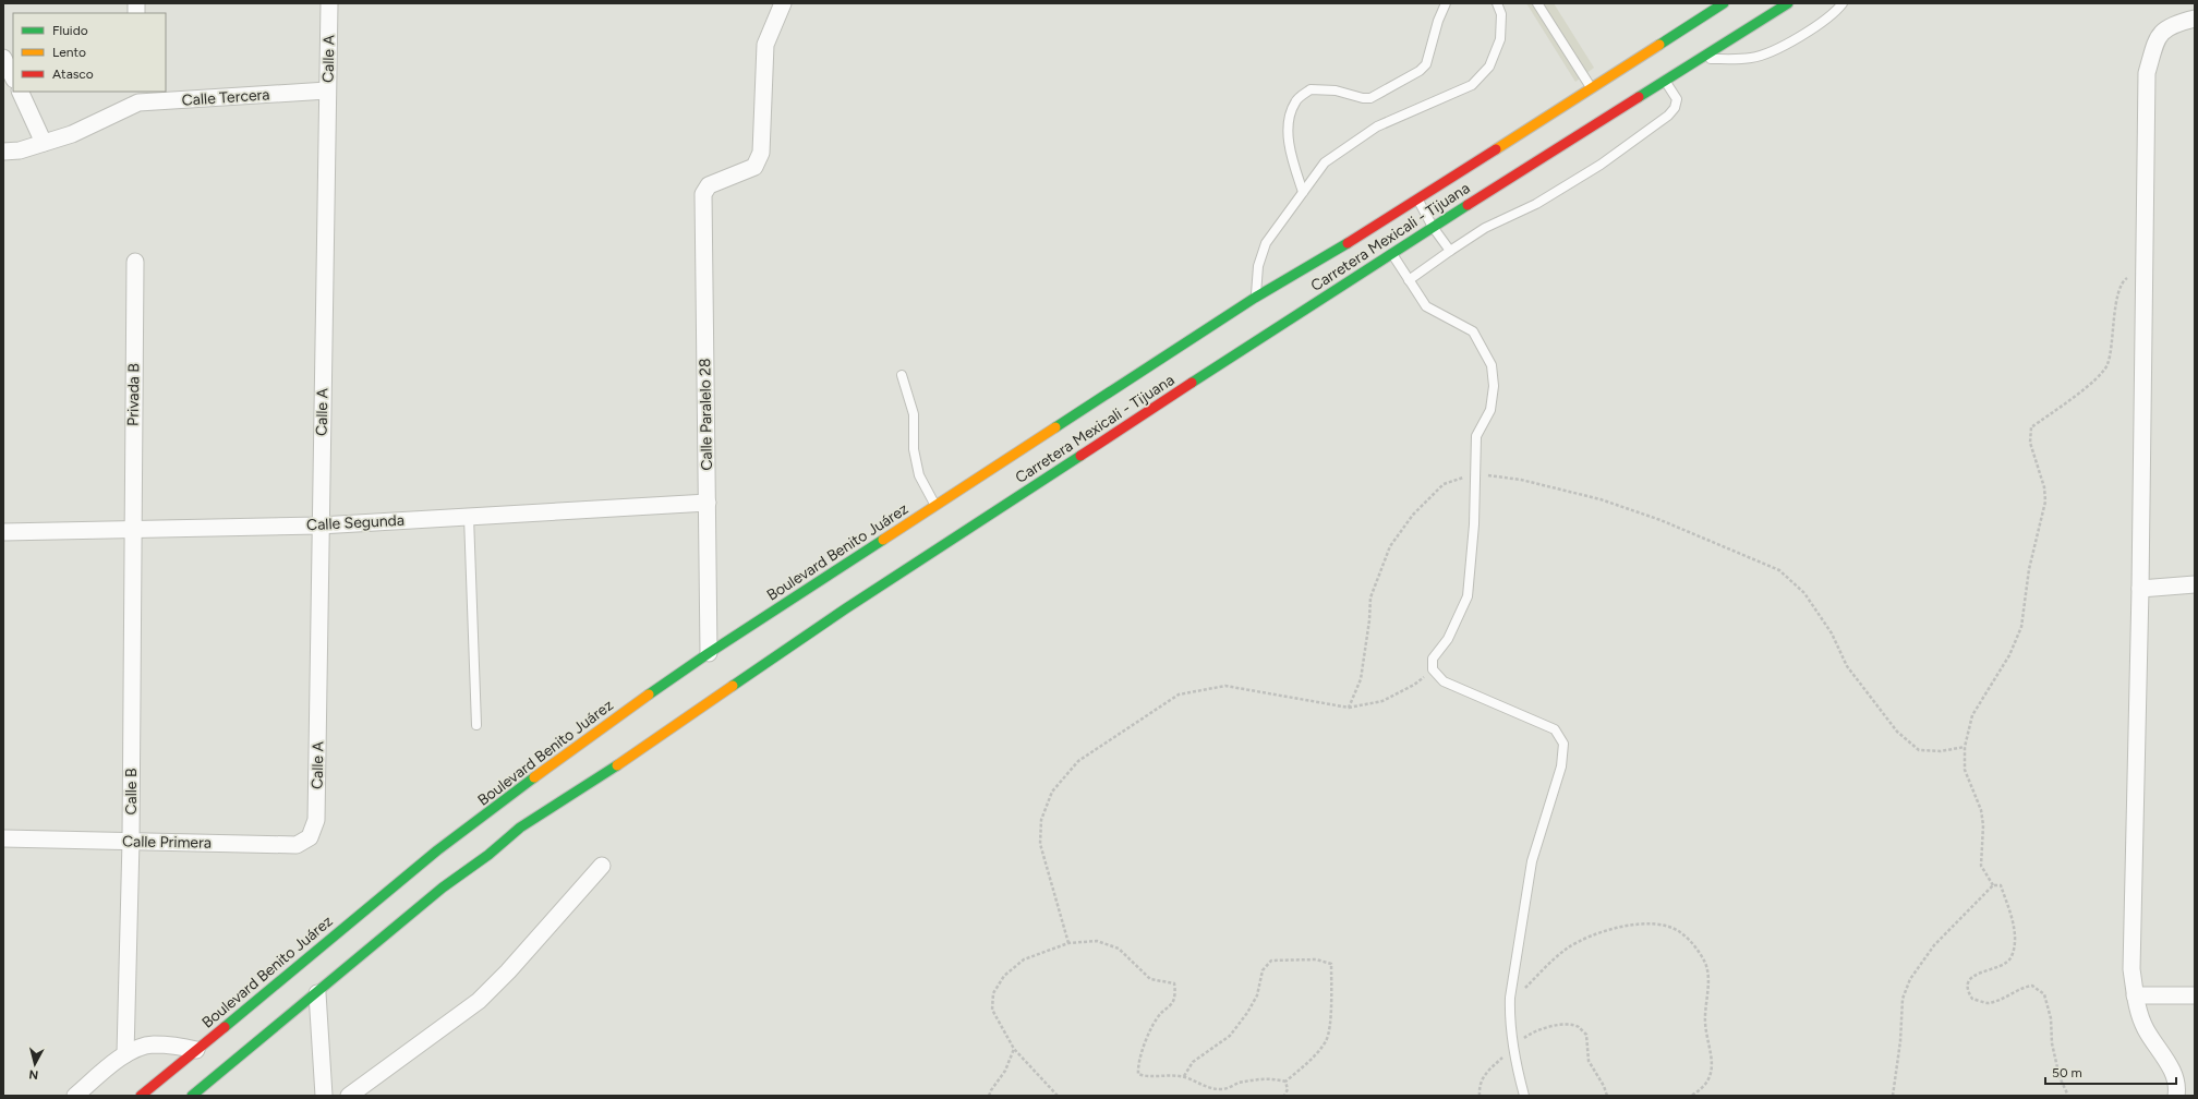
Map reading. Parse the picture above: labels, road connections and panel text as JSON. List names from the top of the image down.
{
  "streets": {
    "main road": ["Carretera Mexicali - Tijuana", "Boulevard Benito Juárez"],
    "street": [
      "Calle A",
      "Calle Tercera",
      "Privada B",
      "Calle Paralelo 28",
      "Calle Segunda",
      "Calle B",
      "Calle Primera"
    ]
  },
  "crossings": [
    ["Calle A", "Calle Tercera"],
    ["Calle A", "Calle Segunda"],
    ["Calle A", "Calle Primera"],
    ["Carretera Mexicali - Tijuana", "Boulevard Benito Juárez"],
    ["Privada B", "Calle Segunda"],
    ["Privada B", "Calle B"],
    ["Calle Paralelo 28", "Calle Segunda"],
    ["Calle Paralelo 28", "Boulevard Benito Juárez"],
    ["Calle Segunda", "Calle B"],
    ["Calle B", "Calle Primera"]
  ],
  "legend": ["Fluido", "Lento", "Atasco"],
  "scale_bar": "50 m",
  "north": "bottom"
}
